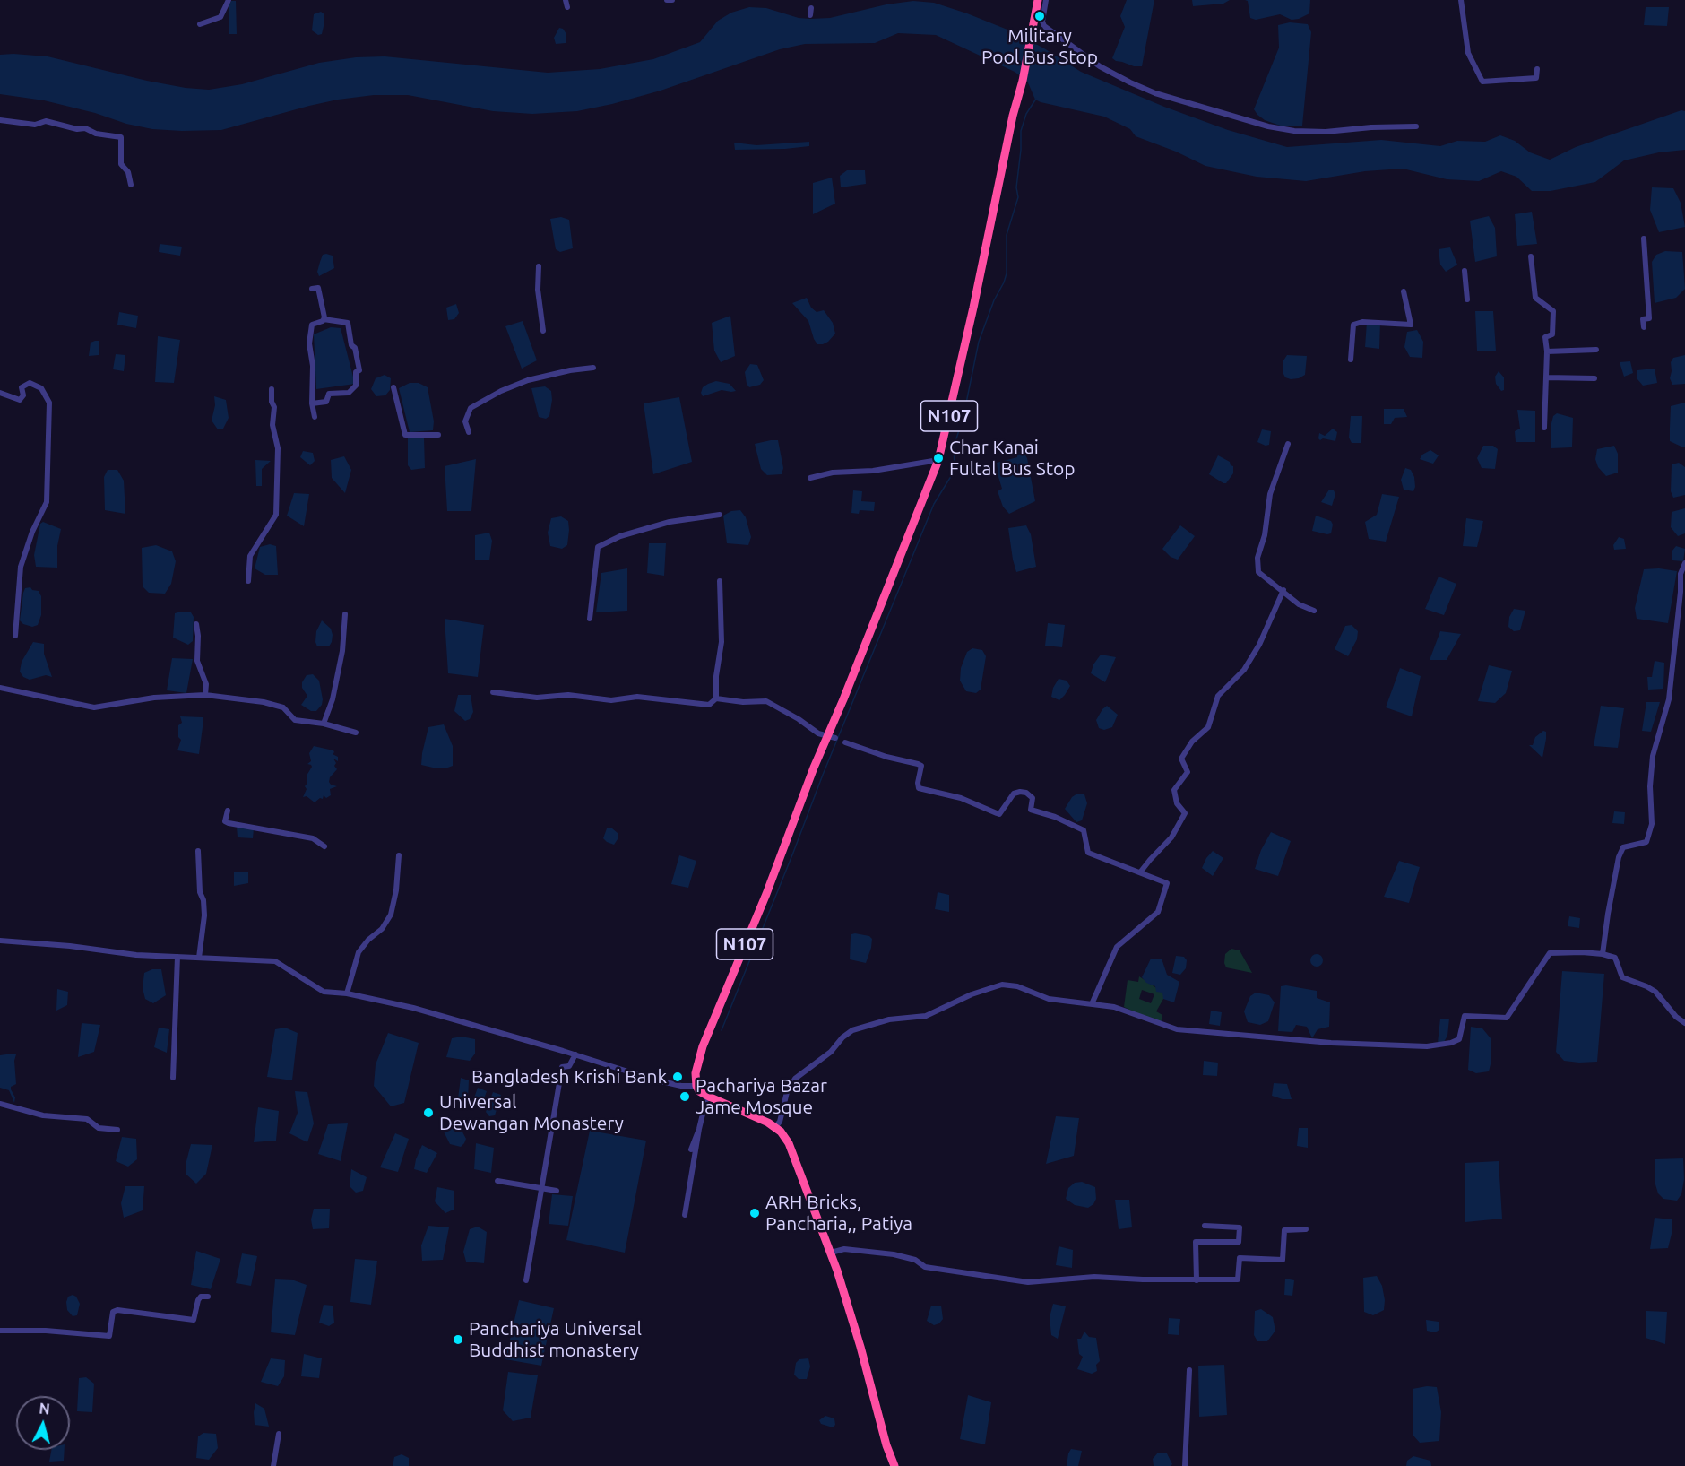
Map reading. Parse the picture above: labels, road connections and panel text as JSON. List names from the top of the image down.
{
  "streets": {
    "highway": ["N107"]
  },
  "places": [
    "Military Pool Bus Stop",
    "Char Kanai Fultal Bus Stop",
    "Bangladesh Krishi Bank",
    "Pachariya Bazar Jame Mosque",
    "Universal Dewangan Monastery",
    "ARH Bricks, Pancharia,, Patiya",
    "Panchariya Universal Buddhist monastery"
  ],
  "north": "top"
}
